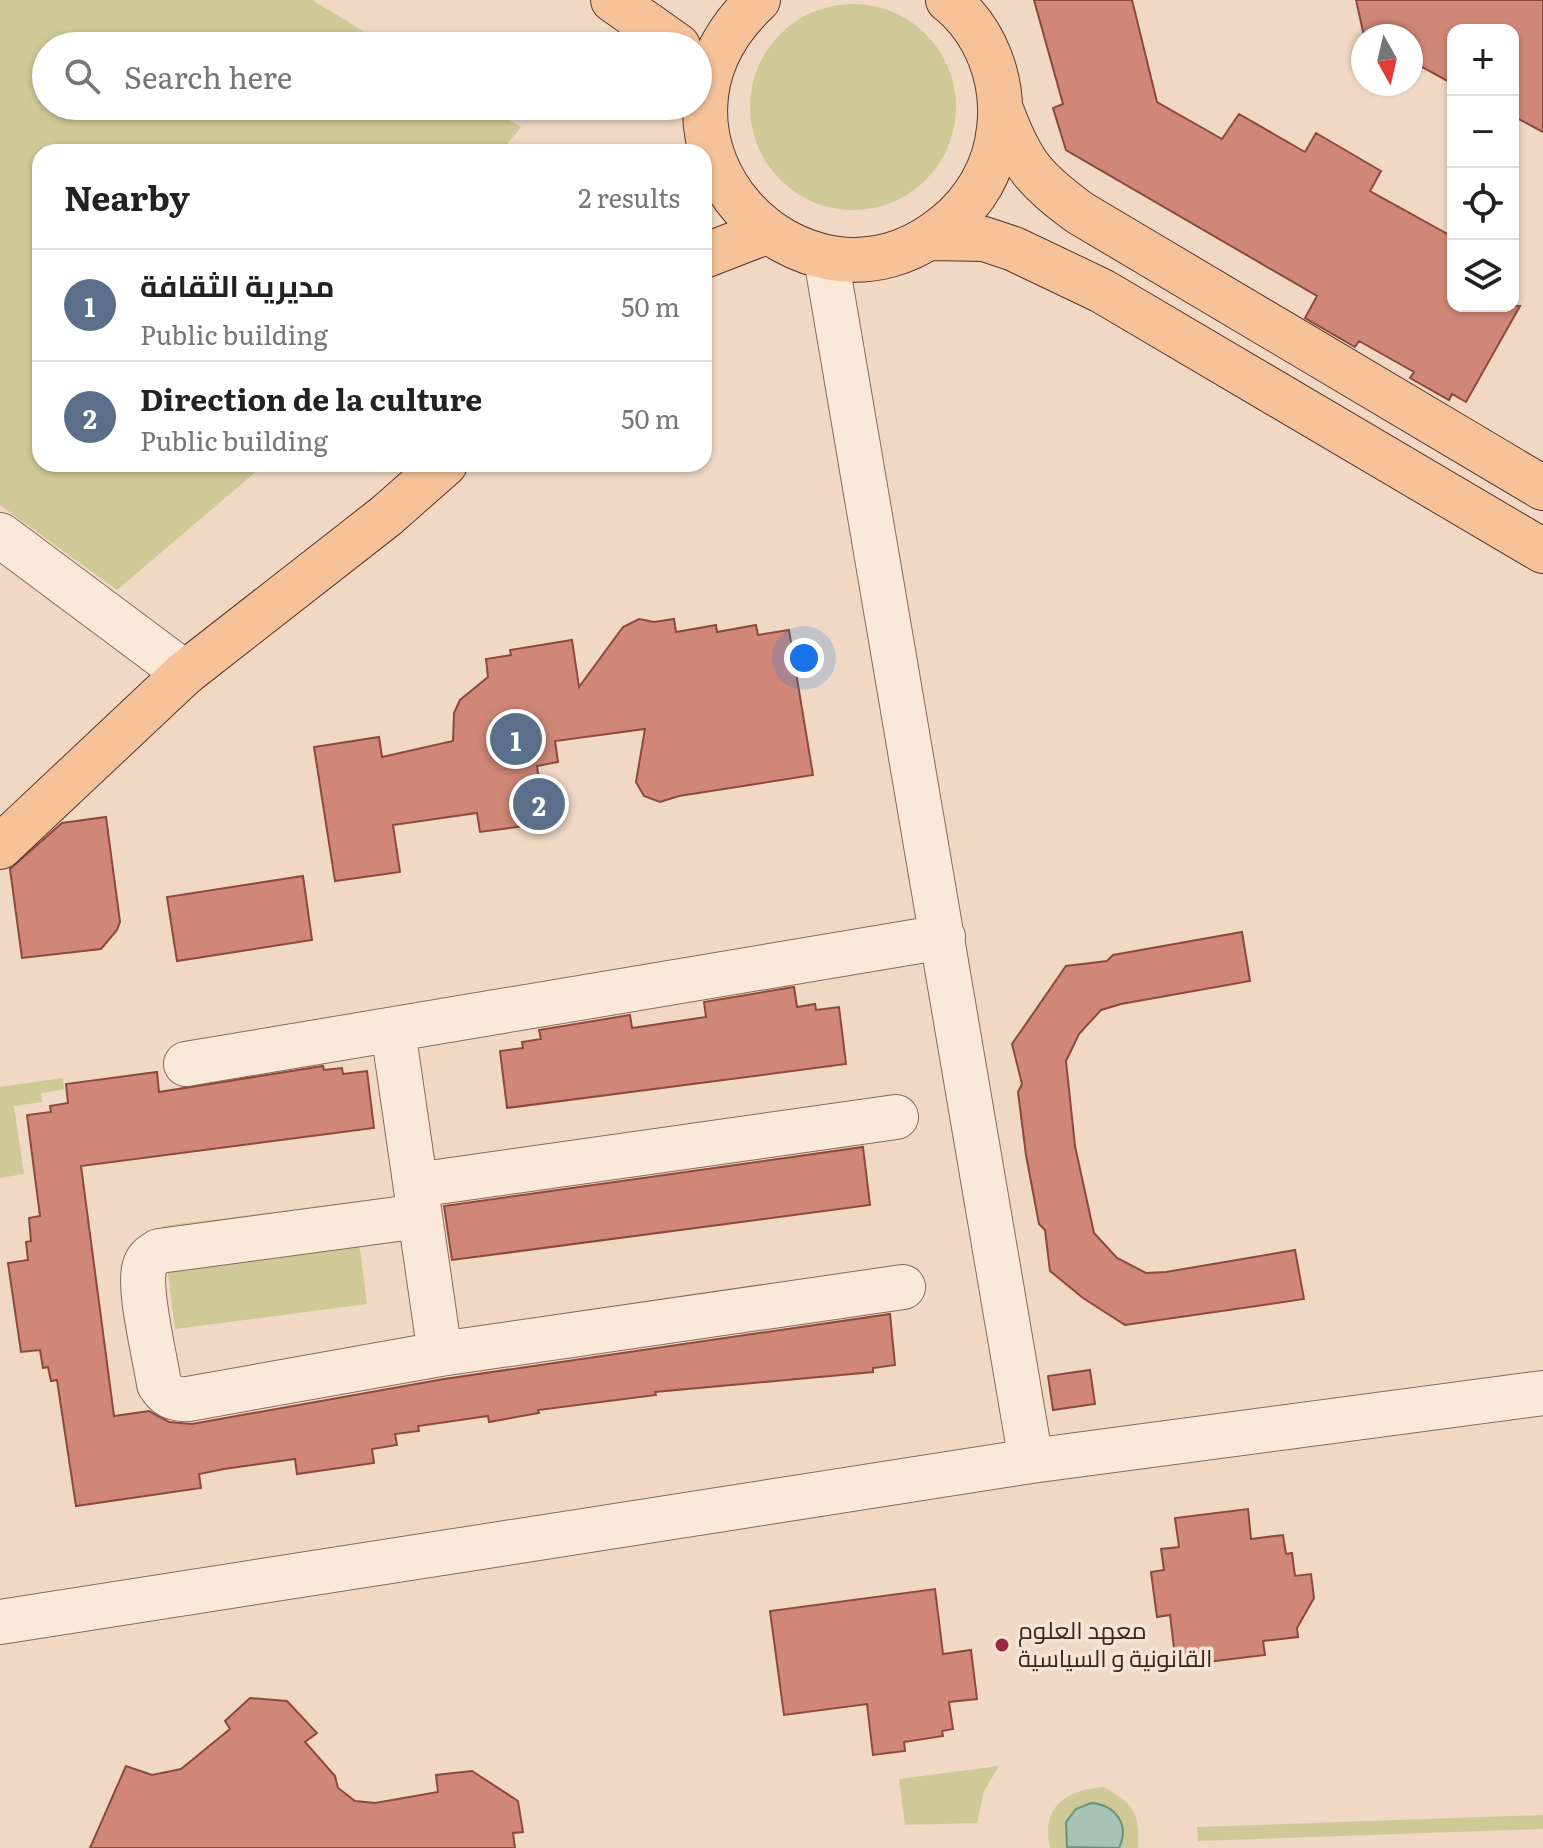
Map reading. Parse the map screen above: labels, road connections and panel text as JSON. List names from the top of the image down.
{
  "places": ["معهد العلوم القانونية و السياسية"],
  "north": "bottom",
  "page": {
    "map_buttons": ["+", "−"],
    "search": "Search here",
    "heading": ["Nearby", "2 results"],
    "list": [
      {
        "mark": "1",
        "name": "مديرية الثقافة",
        "note": "Public building",
        "value": "50 m"
      },
      {
        "mark": "2",
        "name": "Direction de la culture",
        "note": "Public building",
        "value": "50 m"
      }
    ],
    "pins": ["1", "2"]
  }
}
